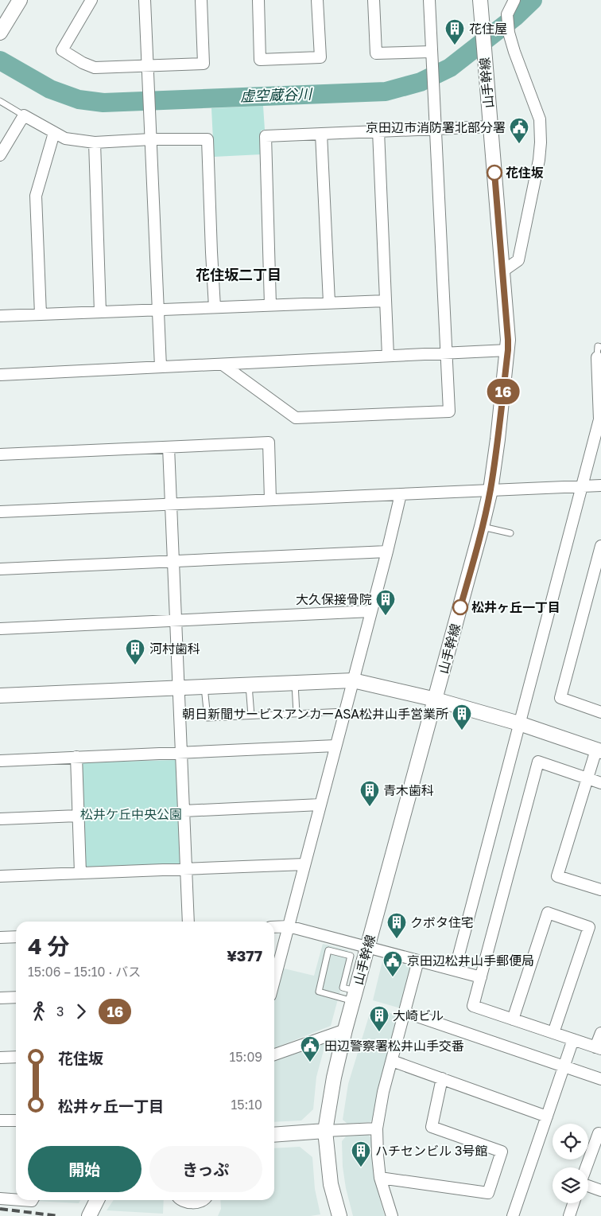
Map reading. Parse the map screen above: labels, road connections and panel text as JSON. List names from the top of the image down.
{
  "streets": {
    "street": ["山手幹線"]
  },
  "districts": ["花住坂二丁目"],
  "water": ["虚空蔵谷川"],
  "parks": ["松井ケ丘中央公園"],
  "places": {
    "building": [
      "花住屋",
      "大久保接骨院",
      "河村歯科",
      "朝日新聞サービスアンカーASA松井山手営業所",
      "青木歯科",
      "クボタ住宅",
      "大崎ビル",
      "ハチセンビル 3号館"
    ],
    "public building": ["京田辺市消防署北部分署", "京田辺松井山手郵便局", "田辺警察署松井山手交番"],
    "other": ["花住坂", "松井ヶ丘一丁目"]
  },
  "lines": ["bus line 16"],
  "page": {
    "on_map": "16",
    "heading": ["4 分", "15:06 – 15:10 · バス", "¥377"],
    "legs": ["3", "16"],
    "list": [
      {
        "name": "花住坂",
        "value": "15:09"
      },
      {
        "name": "松井ヶ丘一丁目",
        "value": "15:10"
      }
    ],
    "buttons": ["開始", "きっぷ"]
  }
}
